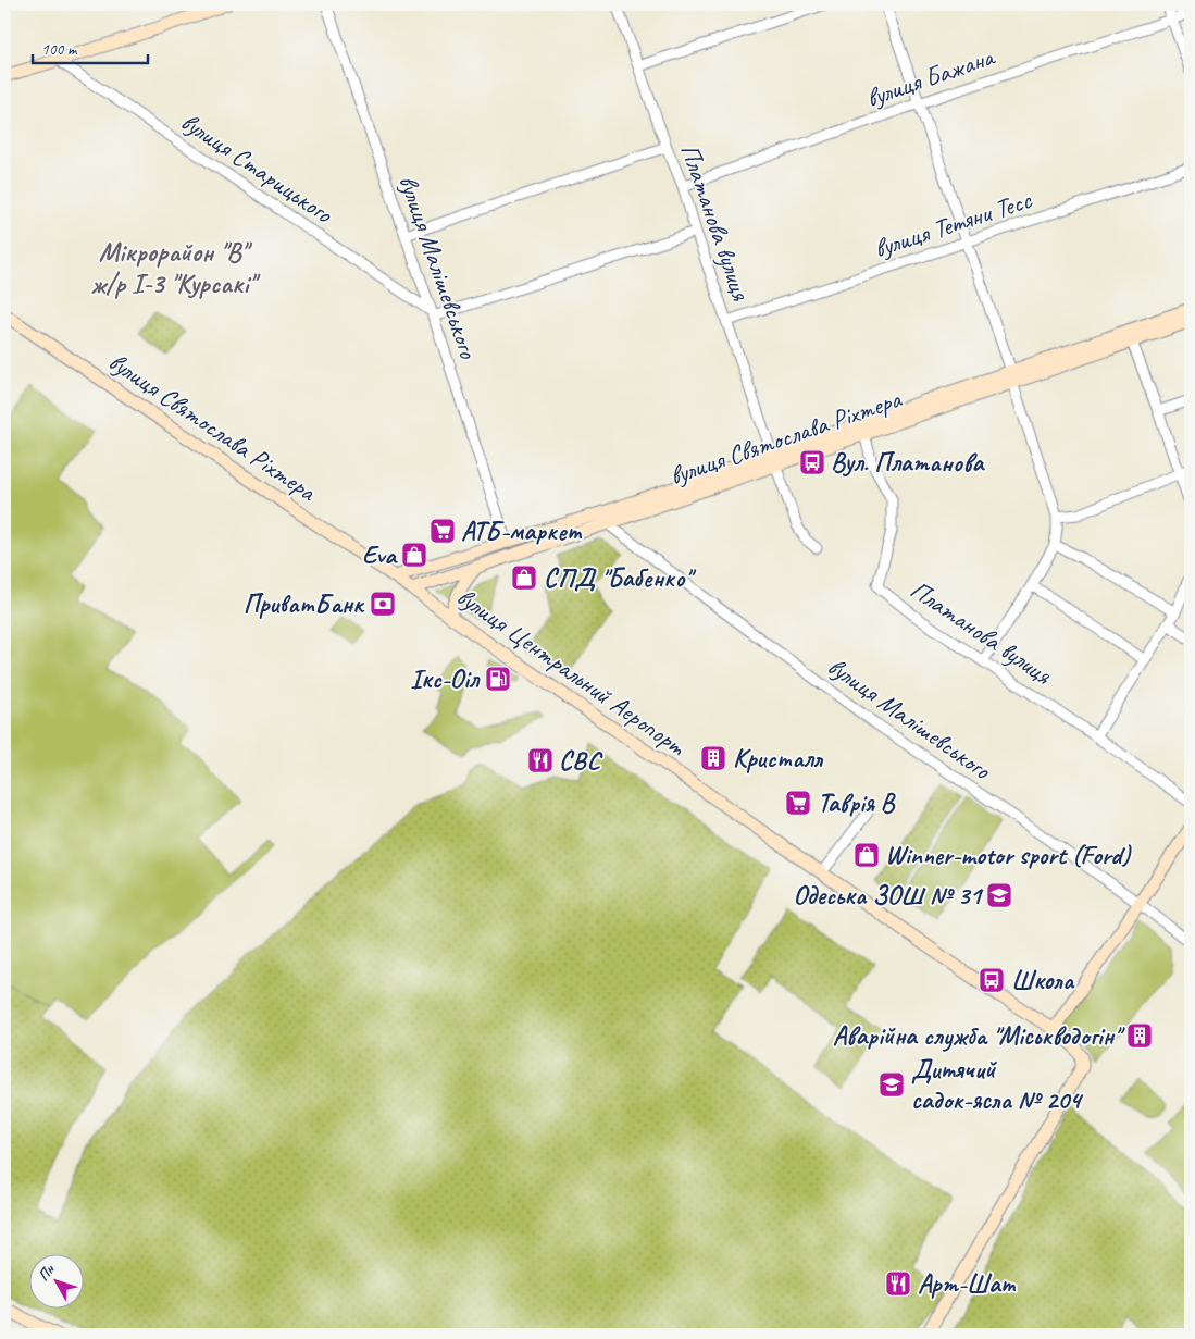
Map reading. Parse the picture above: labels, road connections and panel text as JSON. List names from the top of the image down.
{
  "streets": {
    "main road": ["вулиця Святослава Ріхтера", "вулиця Центральний Аеропорт"],
    "street": [
      "вулиця Бажана",
      "вулиця Старицького",
      "Платанова вулиця",
      "вулиця Тетяни Тесс",
      "вулиця Малішевського"
    ]
  },
  "crossings": [
    ["вулиця Бажана", "Платанова вулиця"],
    ["вулиця Старицького", "вулиця Малішевського"],
    ["Платанова вулиця", "вулиця Тетяни Тесс"],
    ["Платанова вулиця", "вулиця Святослава Ріхтера"],
    ["вулиця Малішевського", "вулиця Святослава Ріхтера"],
    ["вулиця Святослава Ріхтера", "вулиця Центральний Аеропорт"]
  ],
  "districts": ["Мікрорайон \"В\" ж/р I-3 \"Курсакі\""],
  "places": {
    "bus stop": ["Вул. Платанова", "Школа"],
    "supermarket": ["АТБ-маркет", "Таврія В"],
    "shop": ["Eva", "СПД \"Бабенко\"", "Winner-motor sport (Ford)"],
    "bank": ["ПриватБанк"],
    "fuel station": ["Ікс-Оіл"],
    "building": ["Кристалл", "Аварійна служба \"Міськводогін\""],
    "restaurant": ["СВС", "Арт-Шат"],
    "school or university": ["Одеська ЗОШ № 31", "Дитячий садок-ясла № 204"]
  },
  "scale_bar": "100 m",
  "north": "top left"
}
